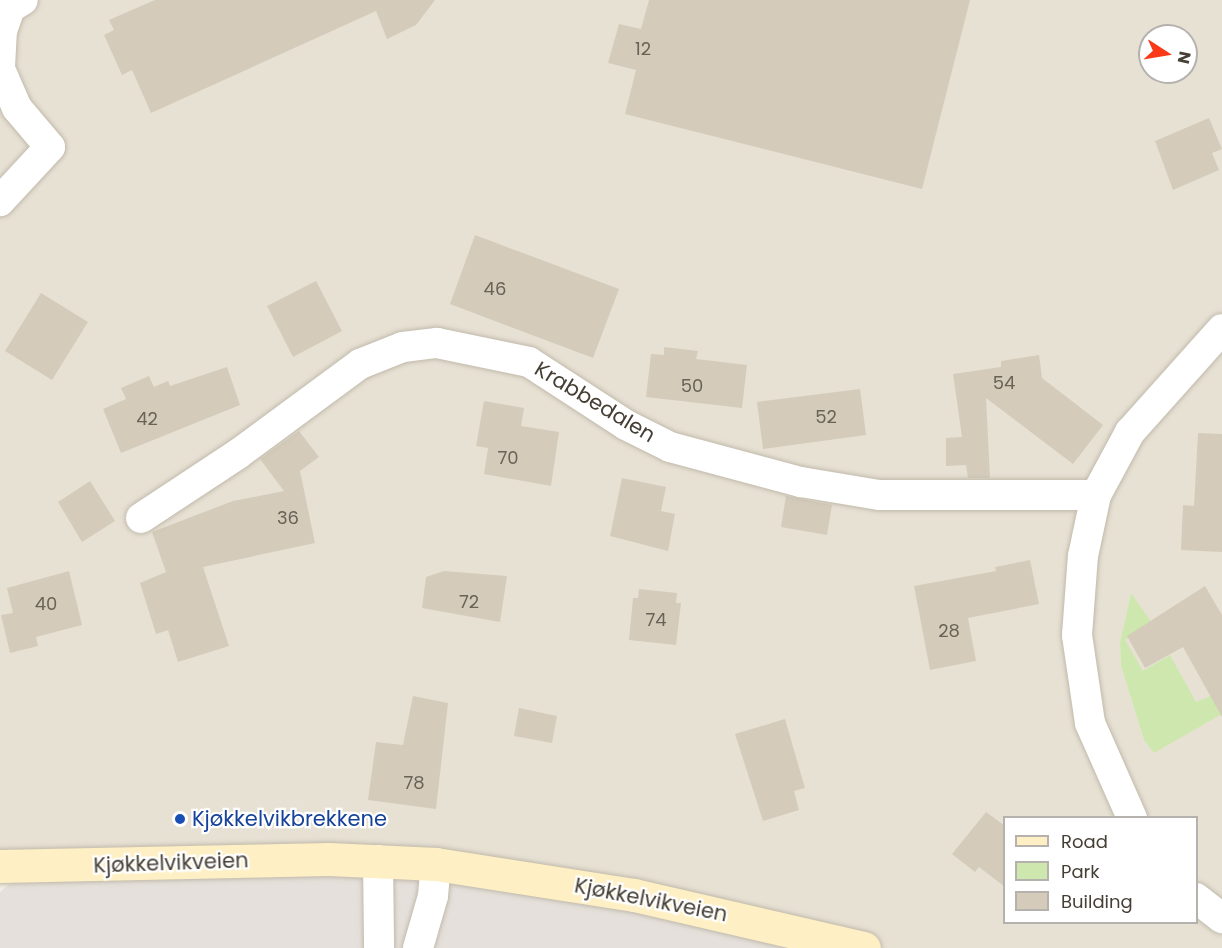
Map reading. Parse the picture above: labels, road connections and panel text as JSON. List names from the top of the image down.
{
  "streets": {
    "main road": ["Kjøkkelvikveien"],
    "street": ["Krabbedalen"]
  },
  "places": ["Kjøkkelvikbrekkene"],
  "house_numbers": [
    "12",
    "46",
    "54",
    "50",
    "52",
    "42",
    "70",
    "36",
    "72",
    "40",
    "74",
    "28",
    "78"
  ],
  "legend": ["Road", "Park", "Building"],
  "north": "right"
}
